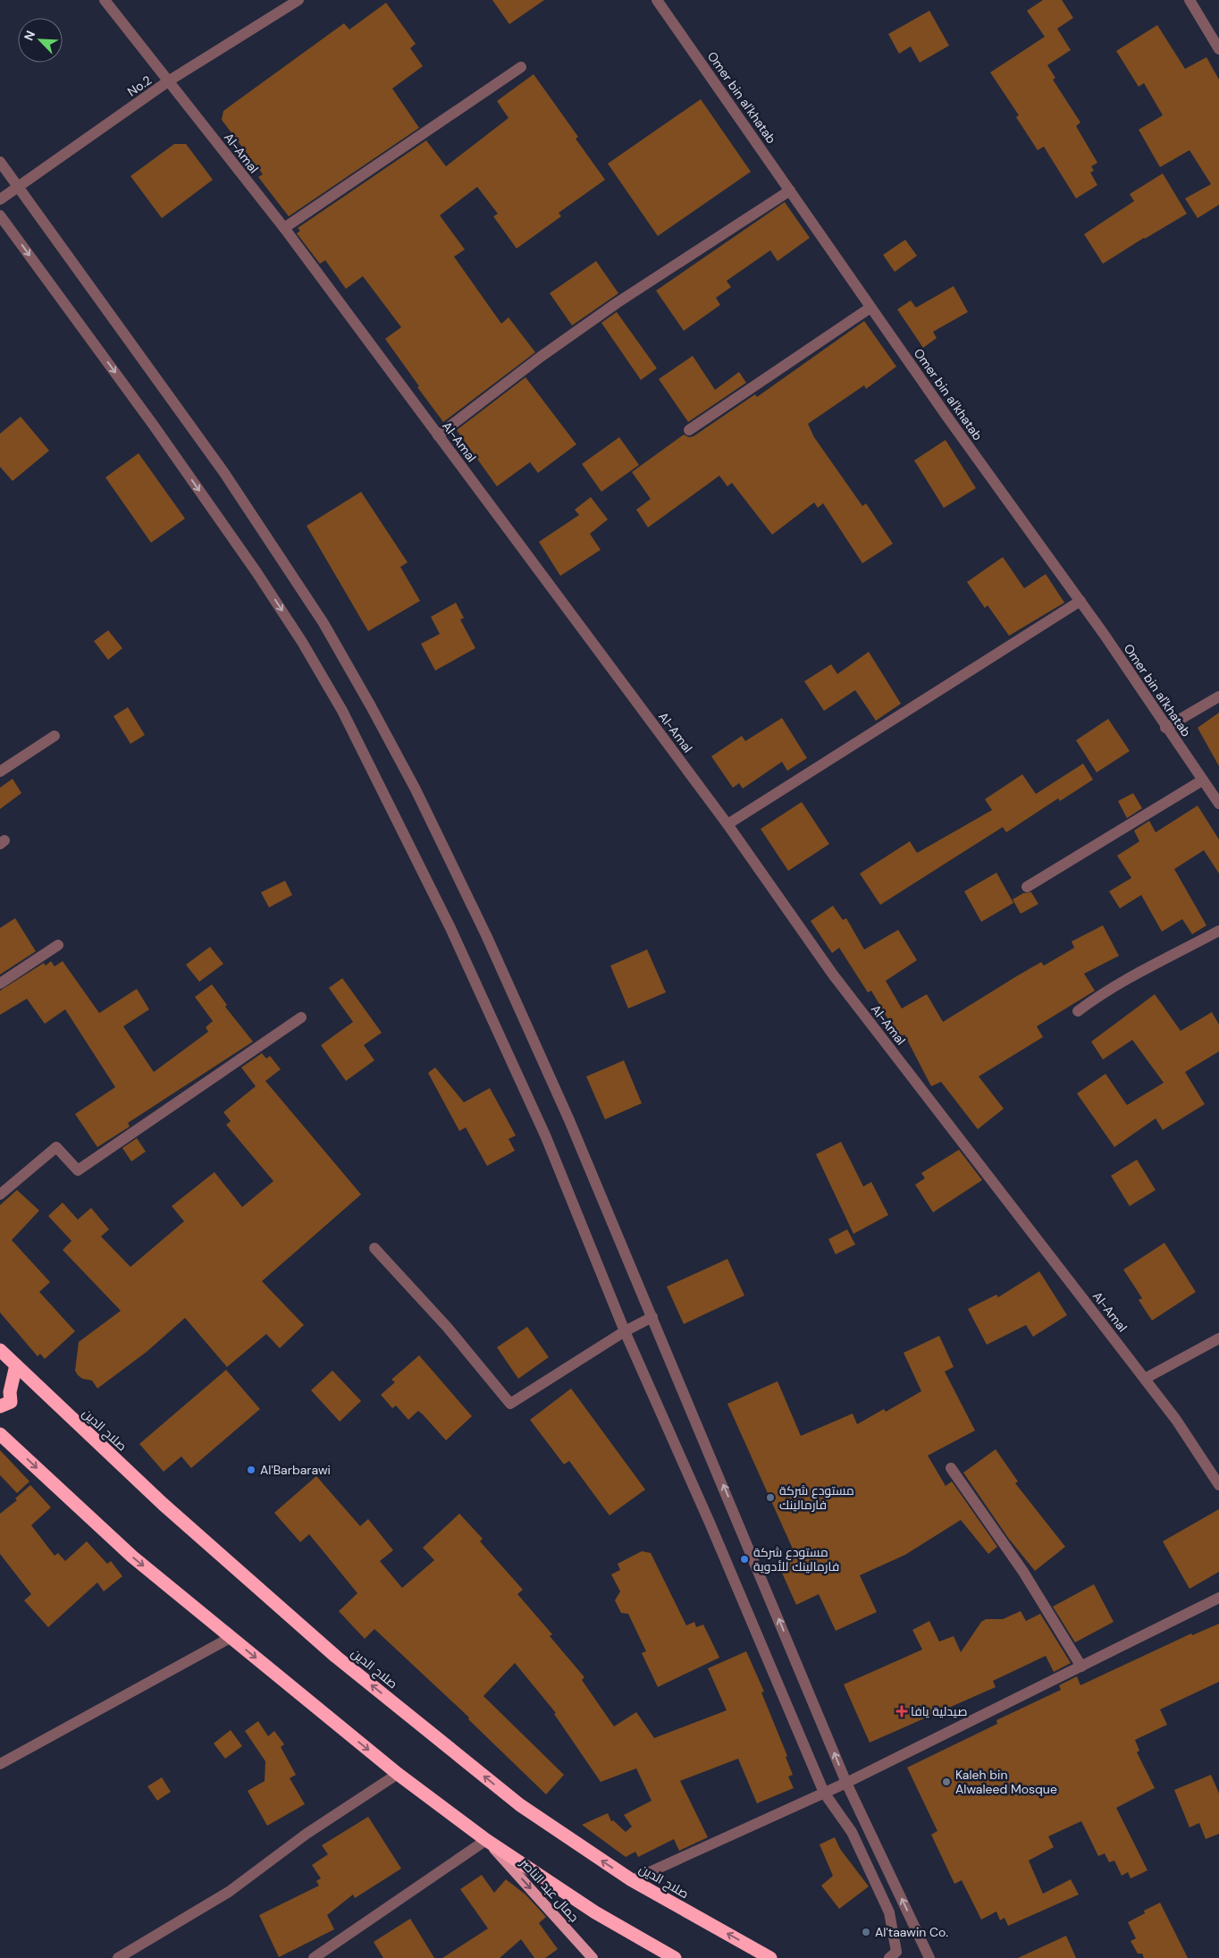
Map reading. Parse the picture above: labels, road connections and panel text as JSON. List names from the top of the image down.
{
  "streets": {
    "highway": ["صلاح الدين"],
    "main road": ["جمال عبد الناصر"],
    "street": ["No.2", "Omer bin al'khatab", "Al-Amal"]
  },
  "crossings": [
    ["No.2", "Al-Amal"]
  ],
  "one_way": ["جمال عبد الناصر"],
  "places": {
    "other": [
      "Al'Barbarawi",
      "مستودع شركة فارمالينك",
      "مستودع شركة فارمالينك للأدوية",
      "Kaleh bin Alwaleed Mosque",
      "Al'taawin Co."
    ],
    "health": ["صيدلية يافا"]
  },
  "north": "top left"
}
